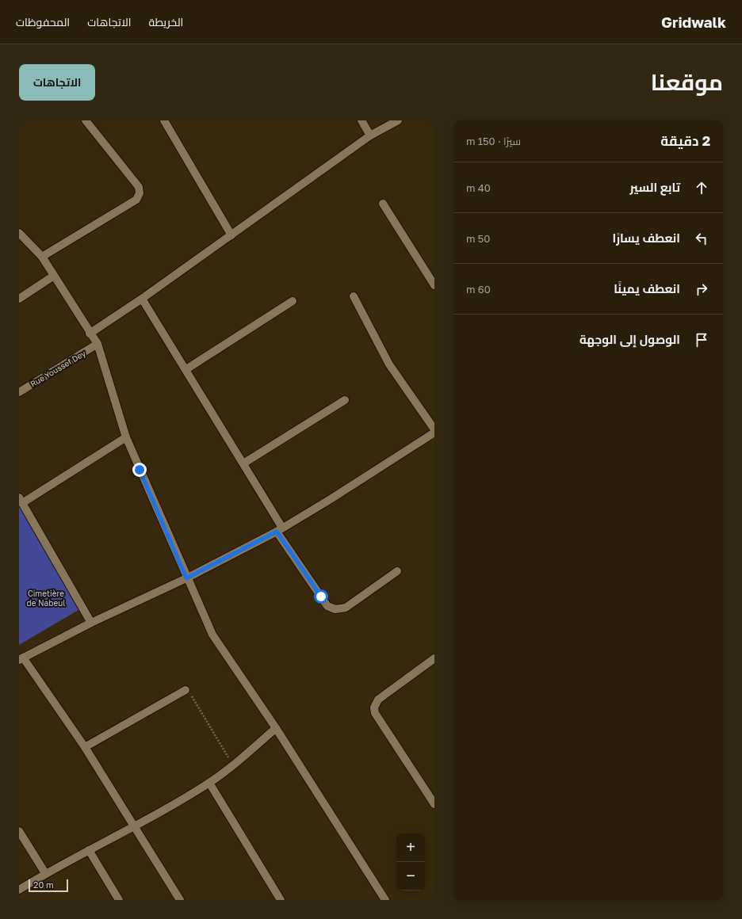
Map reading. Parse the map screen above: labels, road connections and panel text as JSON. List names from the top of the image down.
{
  "streets": {
    "street": ["Rue Youssef Dey"]
  },
  "parks": ["Cimetière de Nabeul"],
  "scale_bar": "20 m",
  "page": {
    "header": "Gridwalk",
    "nav": ["الخريطة", "الاتجاهات", "المحفوظات"],
    "title": "موقعنا",
    "buttons": "الاتجاهات",
    "heading": ["2 دقيقة", "سيرًا · 150 m"],
    "list": [
      ["تابع السير", "40 m"],
      ["انعطف يسارًا", "50 m"],
      ["انعطف يمينًا", "60 m"],
      "الوصول إلى الوجهة"
    ],
    "map_buttons": ["+", "−"],
    "scale": "20 m"
  }
}
